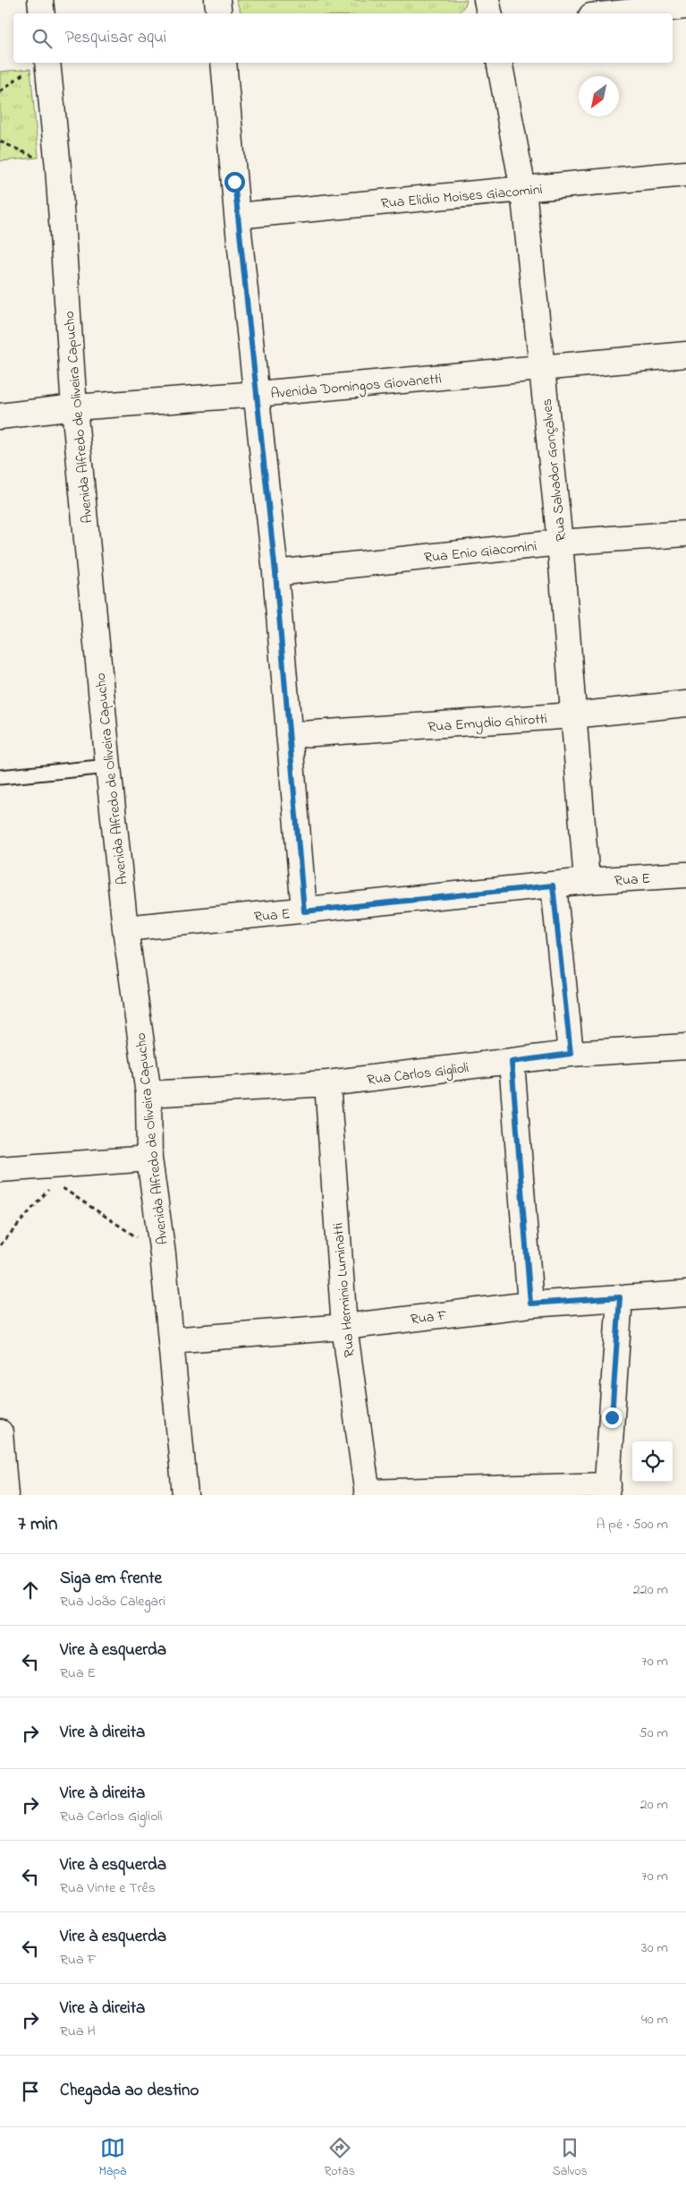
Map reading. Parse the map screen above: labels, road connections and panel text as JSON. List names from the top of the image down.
{
  "streets": {
    "street": [
      "Rua Elidio Moises Giacomini",
      "Avenida Domingos Giovanetti",
      "Avenida Alfredo de Oliveira Capucho",
      "Rua Salvador Gonçalves",
      "Rua Enio Giacomini",
      "Rua Emydio Ghirotti",
      "Rua E",
      "Rua Carlos Giglioli",
      "Rua Herminio Luminatti",
      "Rua F"
    ]
  },
  "crossings": [
    ["Rua Elidio Moises Giacomini", "Rua Salvador Gonçalves"],
    ["Avenida Domingos Giovanetti", "Avenida Alfredo de Oliveira Capucho"],
    ["Avenida Domingos Giovanetti", "Rua Salvador Gonçalves"],
    ["Avenida Alfredo de Oliveira Capucho", "Rua E"],
    ["Avenida Alfredo de Oliveira Capucho", "Rua Carlos Giglioli"],
    ["Avenida Alfredo de Oliveira Capucho", "Rua F"],
    ["Rua Salvador Gonçalves", "Rua Enio Giacomini"],
    ["Rua Salvador Gonçalves", "Rua Emydio Ghirotti"],
    ["Rua Salvador Gonçalves", "Rua E"],
    ["Rua Carlos Giglioli", "Rua Herminio Luminatti"],
    ["Rua Herminio Luminatti", "Rua F"]
  ],
  "north": "bottom left",
  "page": {
    "search": "Pesquisar aqui",
    "heading": ["7 min", "A pé · 500 m"],
    "list": [
      ["Siga em frente", "Rua João Calegari", "220 m"],
      ["Vire à esquerda", "Rua E", "70 m"],
      ["Vire à direita", "50 m"],
      ["Vire à direita", "Rua Carlos Giglioli", "20 m"],
      ["Vire à esquerda", "Rua Vinte e Três", "70 m"],
      ["Vire à esquerda", "Rua F", "30 m"],
      ["Vire à direita", "Rua H", "40 m"],
      "Chegada ao destino"
    ],
    "nav": ["Mapa", "Rotas", "Salvos"]
  }
}
